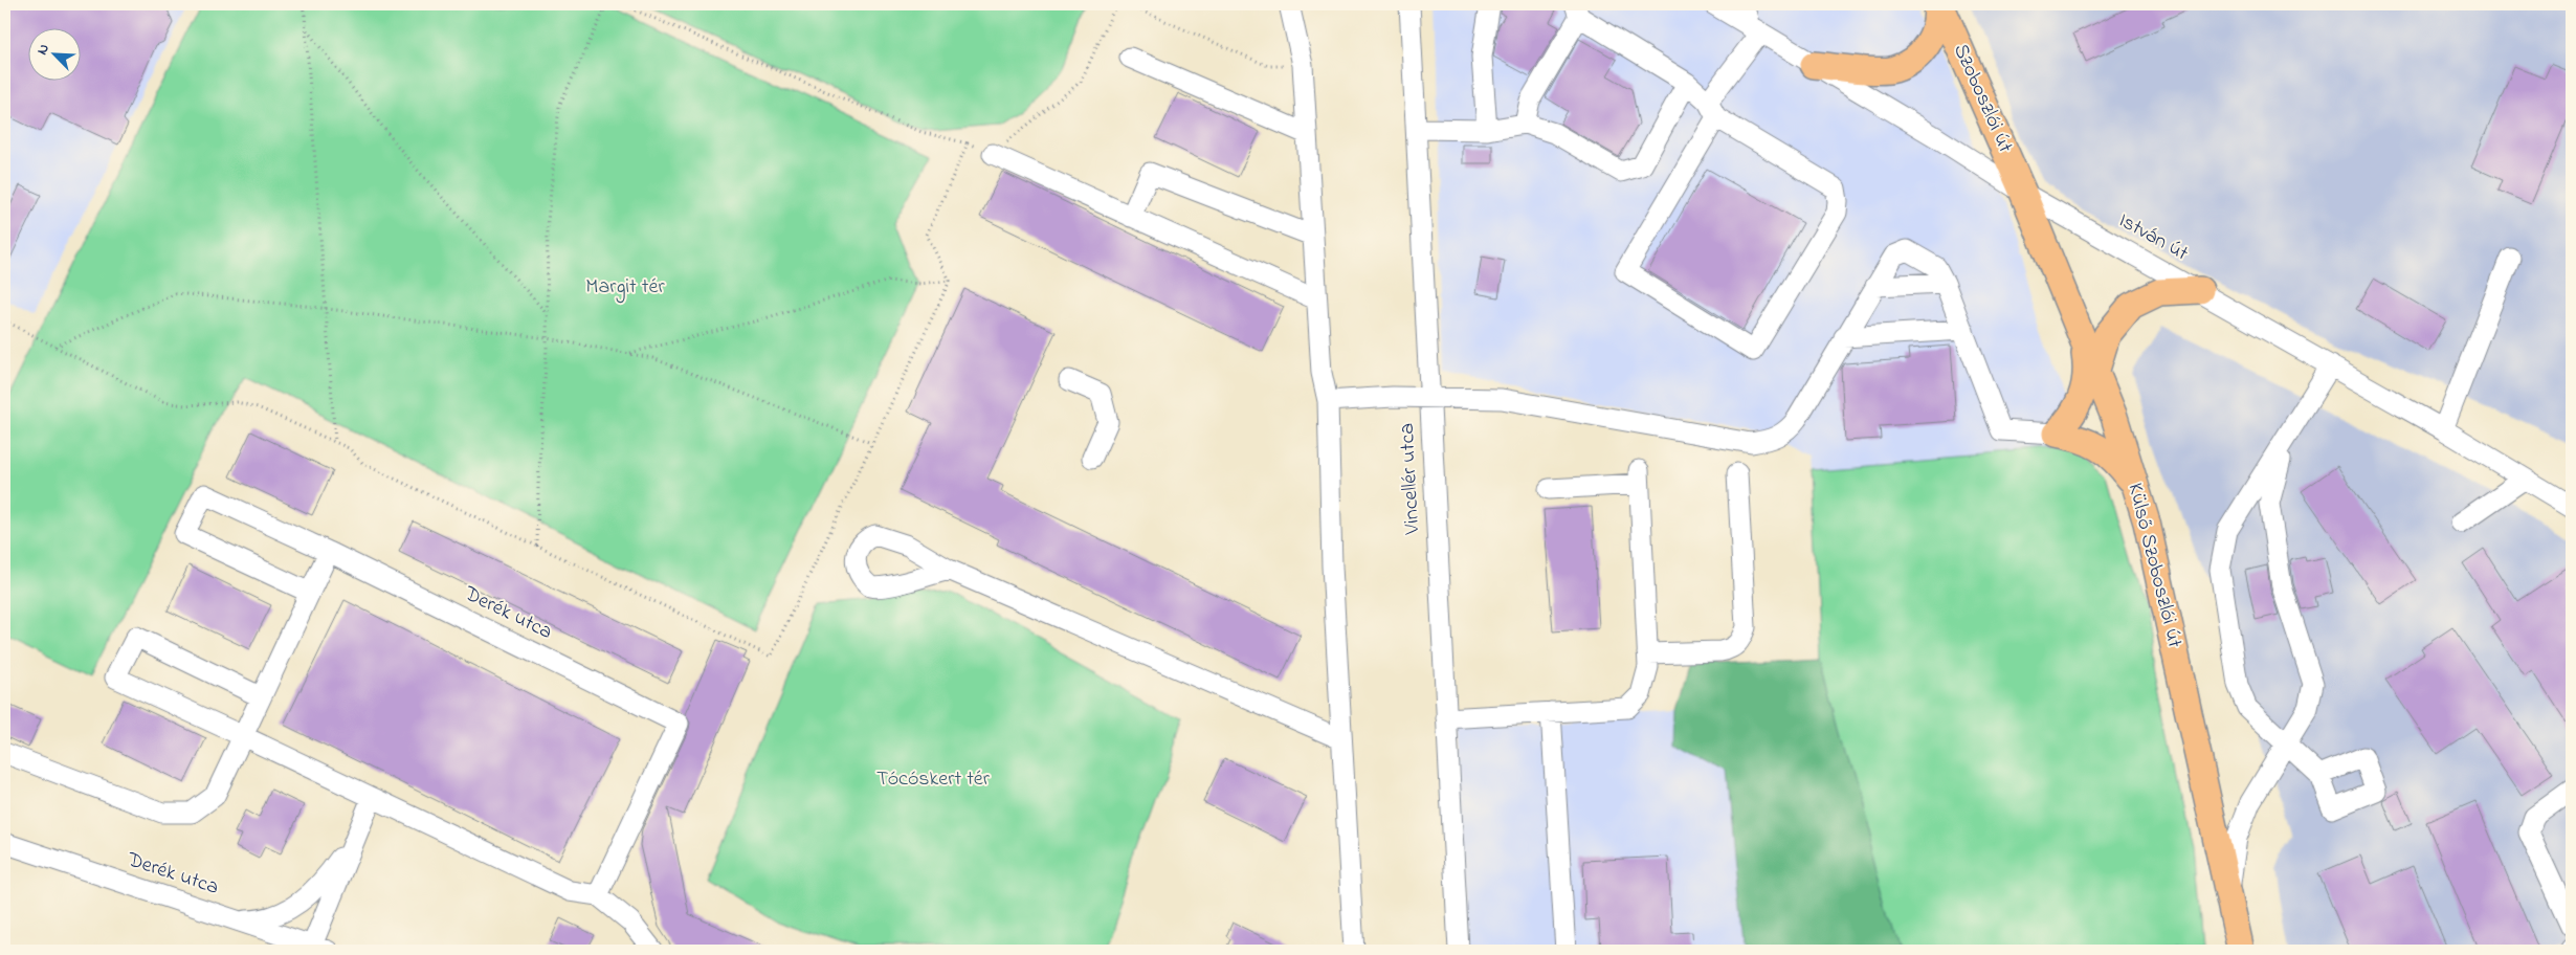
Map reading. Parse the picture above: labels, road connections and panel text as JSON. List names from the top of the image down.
{
  "streets": {
    "main road": ["Szoboszlói út", "Külső Szoboszlói út"],
    "street": ["István út", "Vincellér utca", "Derék utca"]
  },
  "crossings": [
    ["Szoboszlói út", "István út"],
    ["Szoboszlói út", "Külső Szoboszlói út"],
    ["István út", "Külső Szoboszlói út"]
  ],
  "parks": ["Margit tér", "Tócóskert tér"],
  "north": "top left"
}
